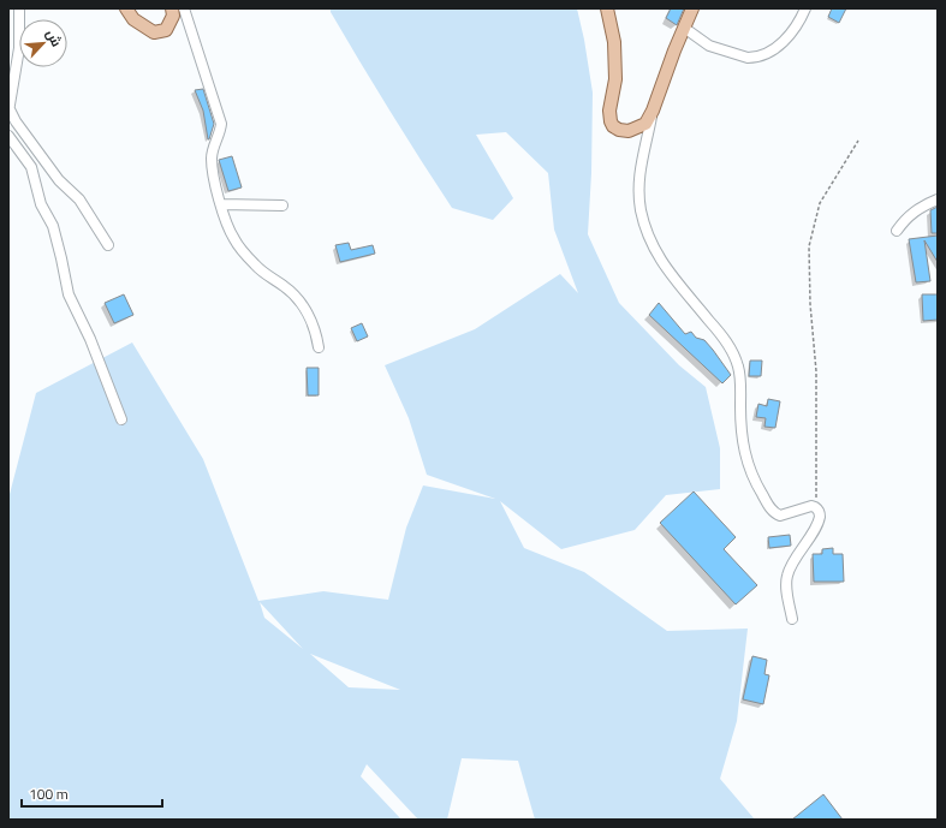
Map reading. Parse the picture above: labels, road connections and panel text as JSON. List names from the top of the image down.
{
  "scale_bar": "100 m",
  "north": "top right"
}
